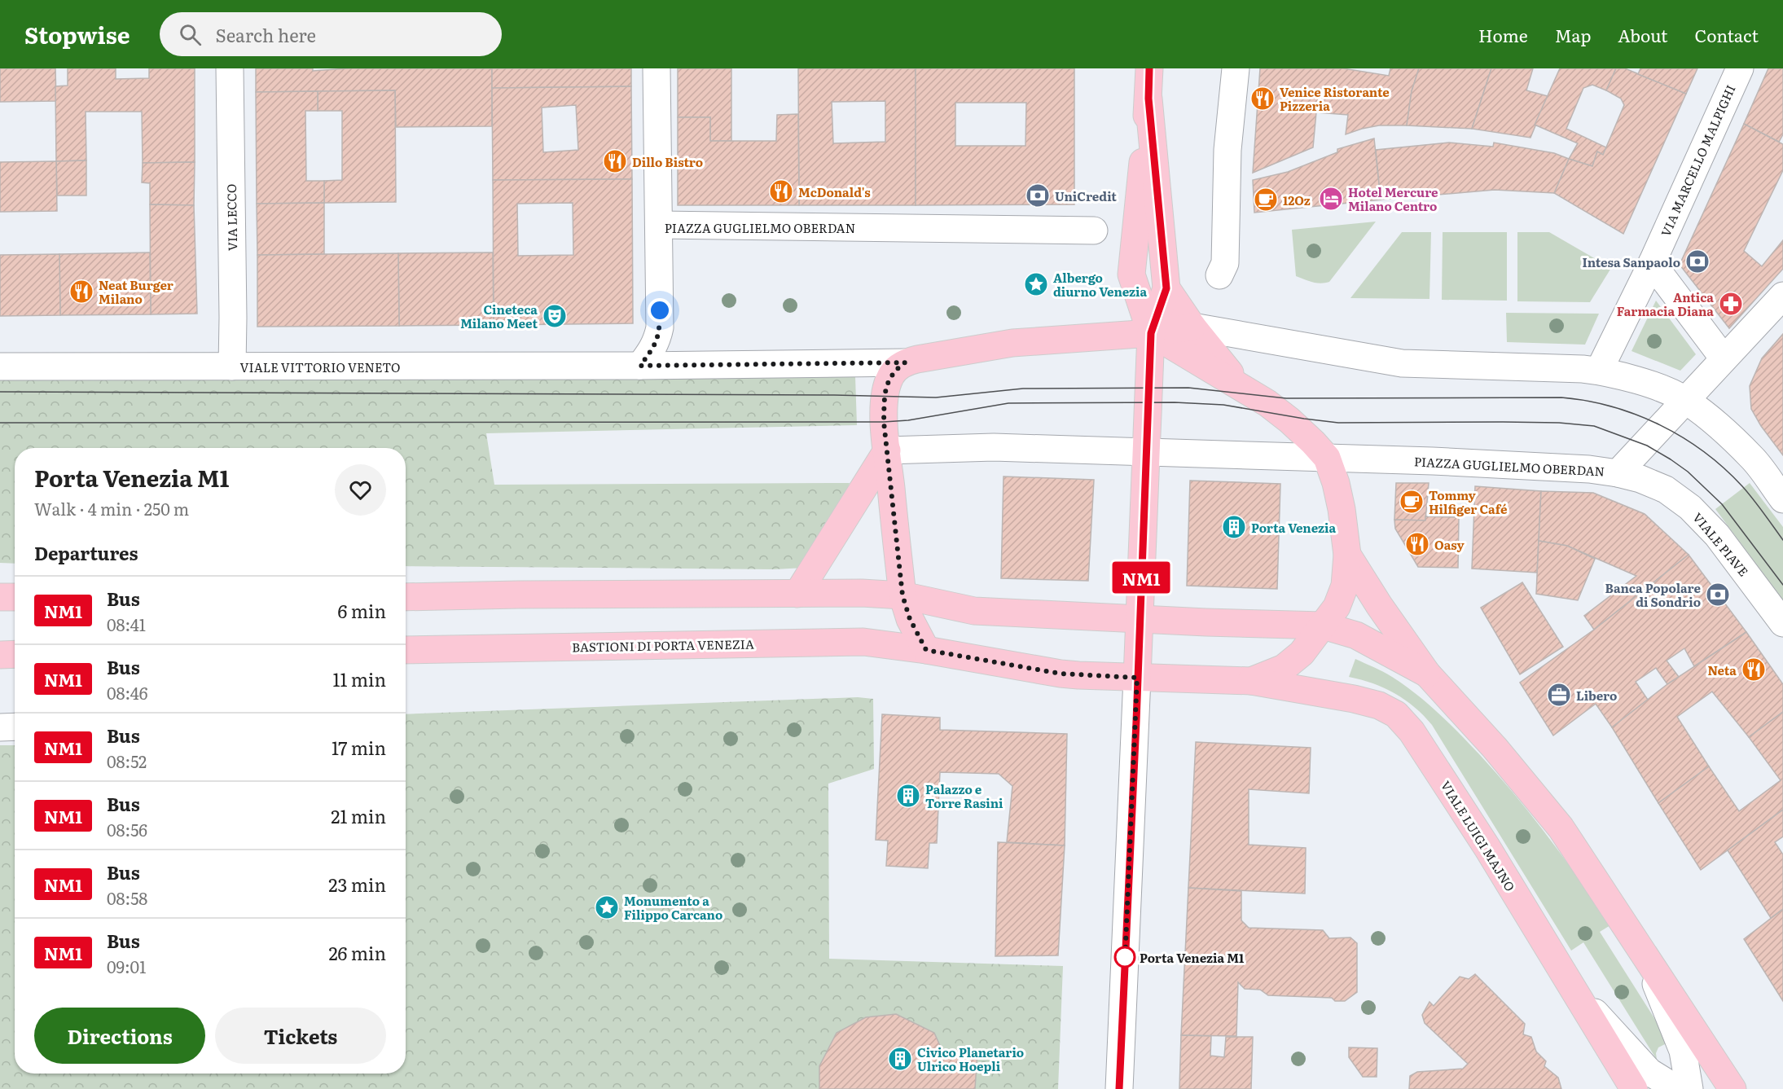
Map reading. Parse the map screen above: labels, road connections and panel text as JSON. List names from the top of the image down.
{
  "streets": {
    "main road": ["BASTIONI DI PORTA VENEZIA", "VIALE LUIGI MAJNO"],
    "street": [
      "VIA MARCELLO MALPIGHI",
      "VIA LECCO",
      "PIAZZA GUGLIELMO OBERDAN",
      "VIALE VITTORIO VENETO",
      "VIALE PIAVE"
    ]
  },
  "crossings": [
    ["VIA LECCO", "VIALE VITTORIO VENETO"],
    ["PIAZZA GUGLIELMO OBERDAN", "VIALE VITTORIO VENETO"],
    ["PIAZZA GUGLIELMO OBERDAN", "VIALE PIAVE"]
  ],
  "places": {
    "restaurant": [
      "Venice Ristorante Pizzeria",
      "Dillo Bistro",
      "McDonald's",
      "Neat Burger Milano",
      "Oasy",
      "Neta"
    ],
    "bank": ["UniCredit", "Intesa Sanpaolo", "Banca Popolare di Sondrio"],
    "hotel": ["Hotel Mercure Milano Centro"],
    "cafe": ["12Oz", "Tommy Hilfiger Café"],
    "place": ["Albergo diurno Venezia", "Monumento a Filippo Carcano"],
    "pharmacy": ["Antica Farmacia Diana"],
    "theatre": ["Cineteca Milano Meet"],
    "building": ["Porta Venezia", "Palazzo e Torre Rasini", "Civico Planetario Ulrico Hoepli"],
    "office": ["Libero"],
    "other": ["Porta Venezia M1"]
  },
  "lines": ["bus line NM1"],
  "page": {
    "header": "Stopwise",
    "search": "Search here",
    "nav": [
      "Home",
      "Map",
      "About",
      "Contact"
    ],
    "on_map": "NM1",
    "heading": [
      ["Porta Venezia M1", "Walk · 4 min · 250 m"],
      "Departures"
    ],
    "list": [
      {
        "mark": "NM1",
        "name": "Bus",
        "note": "08:41",
        "value": "6 min"
      },
      {
        "mark": "NM1",
        "name": "Bus",
        "note": "08:46",
        "value": "11 min"
      },
      {
        "mark": "NM1",
        "name": "Bus",
        "note": "08:52",
        "value": "17 min"
      },
      {
        "mark": "NM1",
        "name": "Bus",
        "note": "08:56",
        "value": "21 min"
      },
      {
        "mark": "NM1",
        "name": "Bus",
        "note": "08:58",
        "value": "23 min"
      },
      {
        "mark": "NM1",
        "name": "Bus",
        "note": "09:01",
        "value": "26 min"
      }
    ],
    "buttons": ["Directions", "Tickets"]
  }
}
